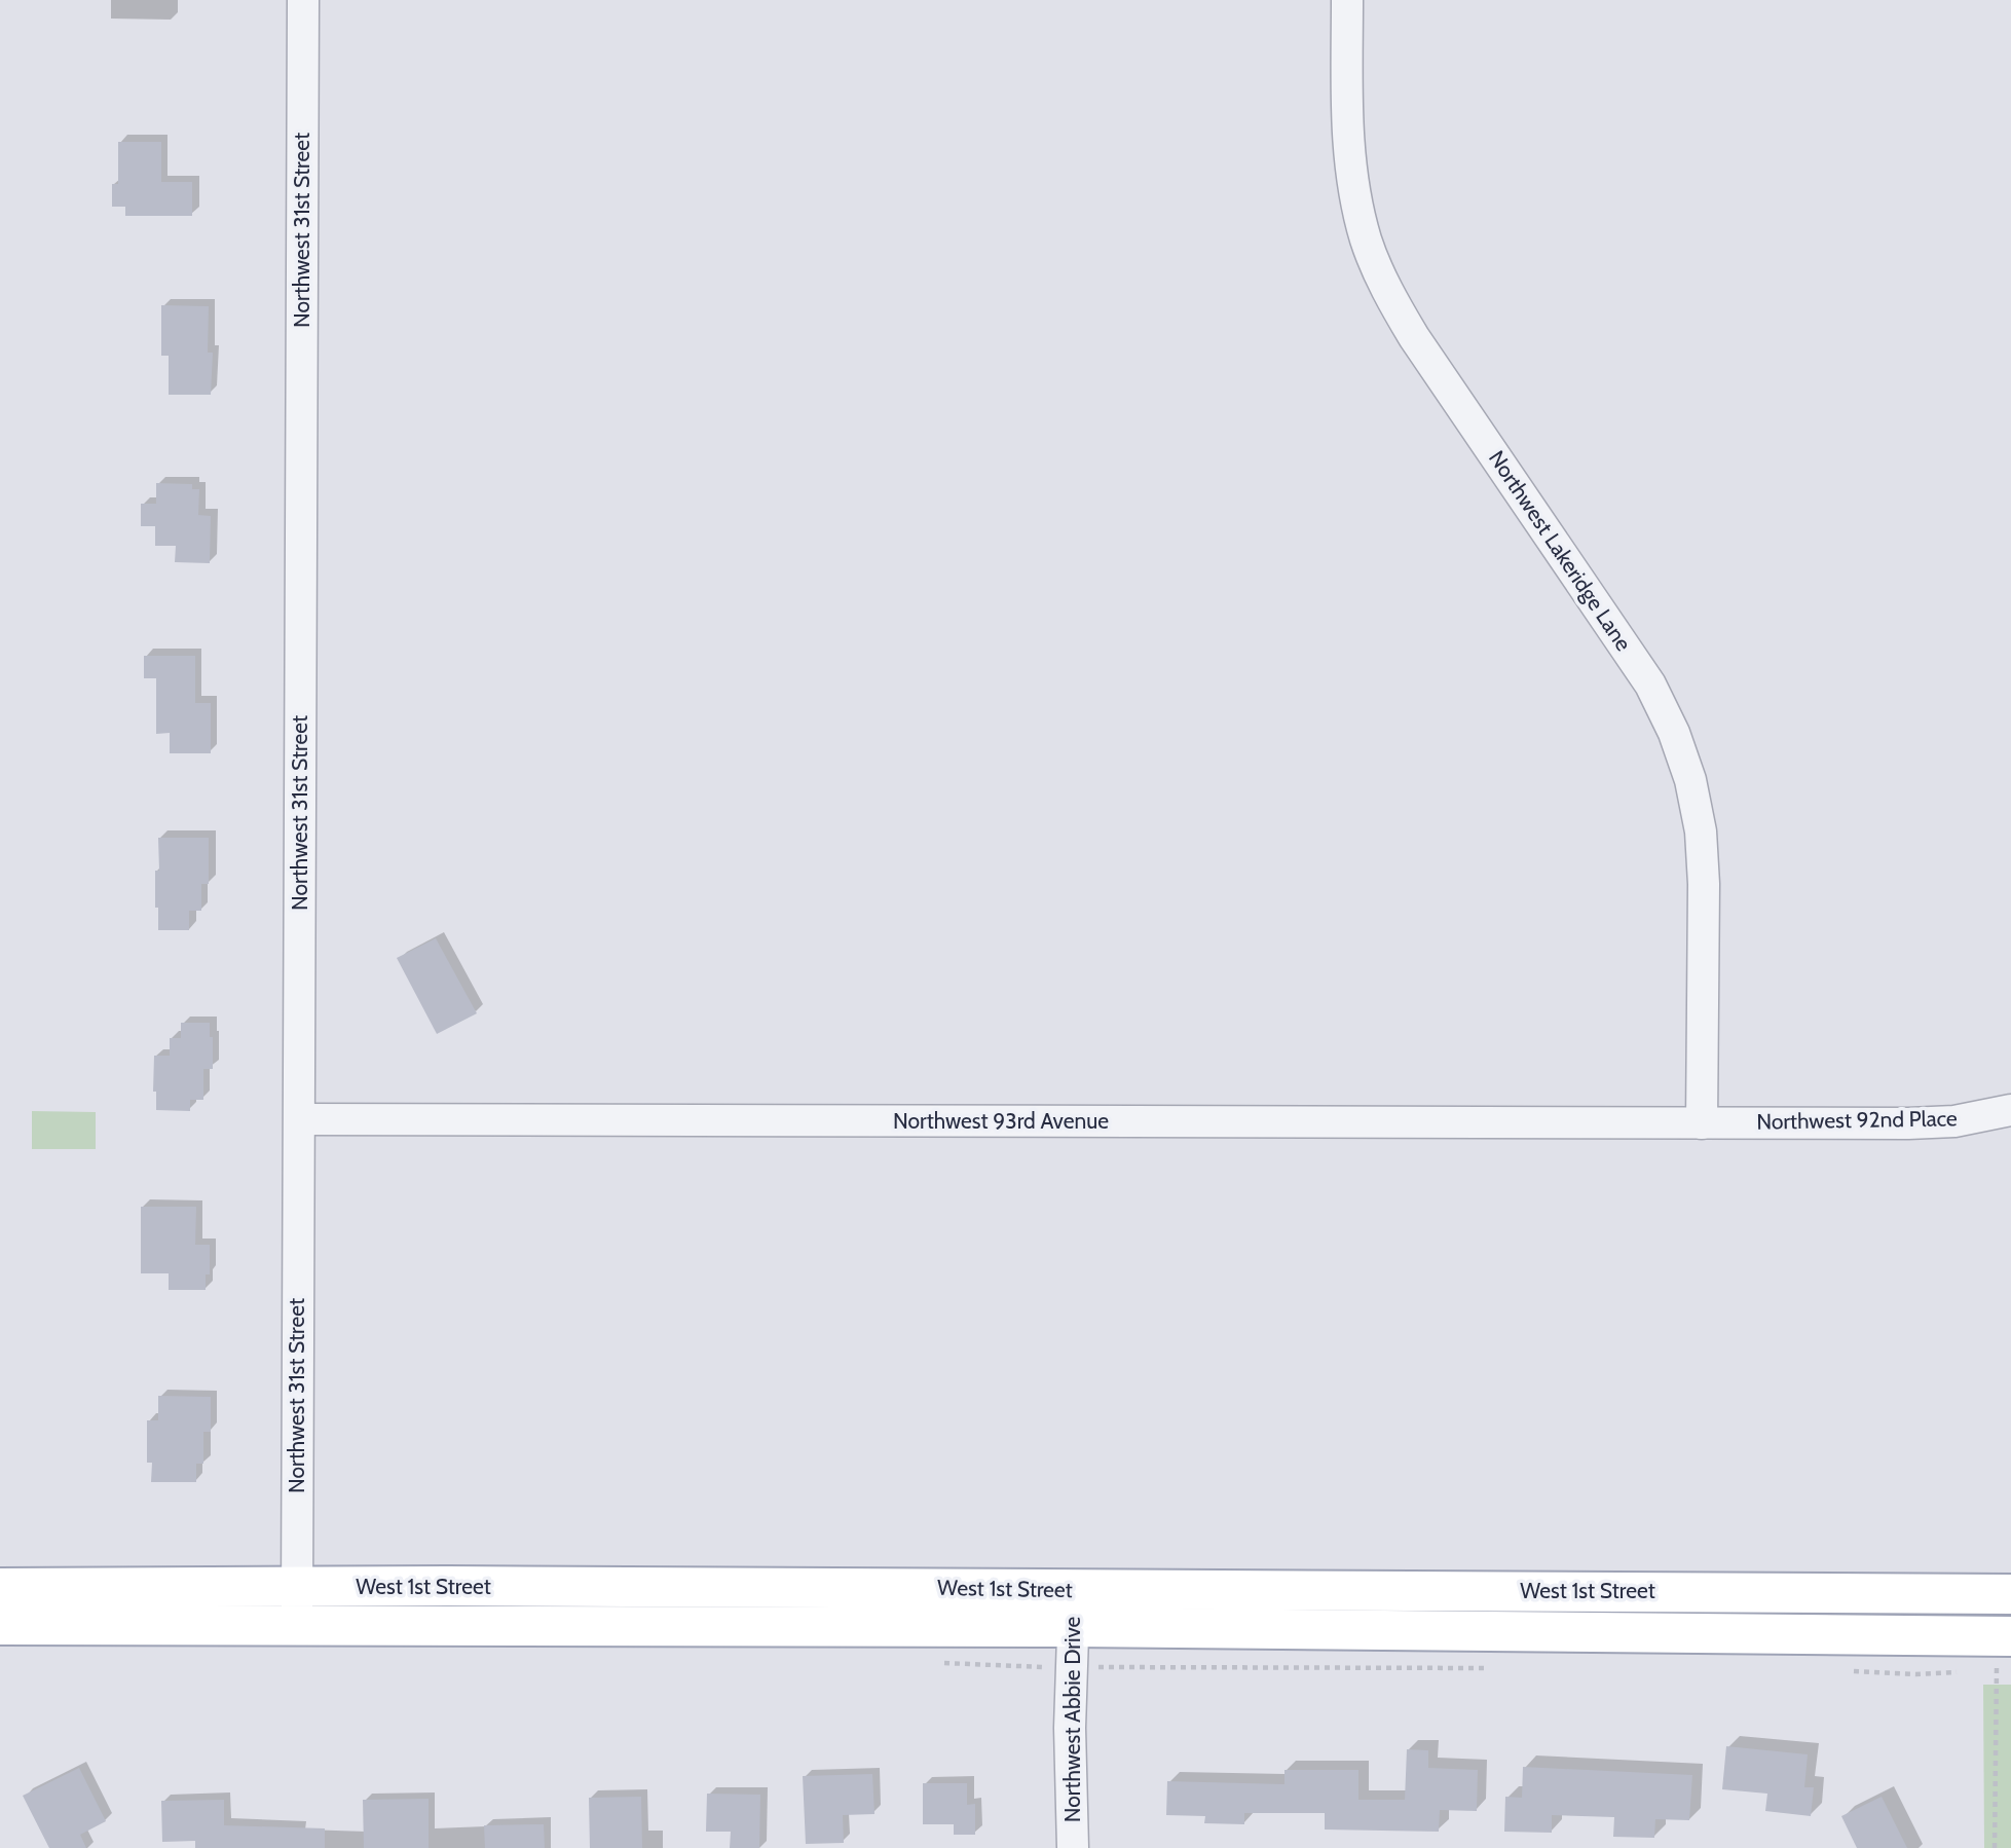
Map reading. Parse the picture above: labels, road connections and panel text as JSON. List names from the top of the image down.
{
  "streets": {
    "main road": ["West 1st Street"],
    "street": [
      "Northwest 31st Street",
      "Northwest Lakeridge Lane",
      "Northwest 92nd Place",
      "Northwest 93rd Avenue",
      "Northwest Abbie Drive"
    ]
  },
  "crossings": [
    ["Northwest 31st Street", "Northwest 93rd Avenue"],
    ["Northwest 31st Street", "West 1st Street"],
    ["Northwest Lakeridge Lane", "Northwest 92nd Place"],
    ["Northwest Lakeridge Lane", "Northwest 93rd Avenue"],
    ["Northwest 92nd Place", "Northwest 93rd Avenue"],
    ["West 1st Street", "Northwest Abbie Drive"]
  ]
}
